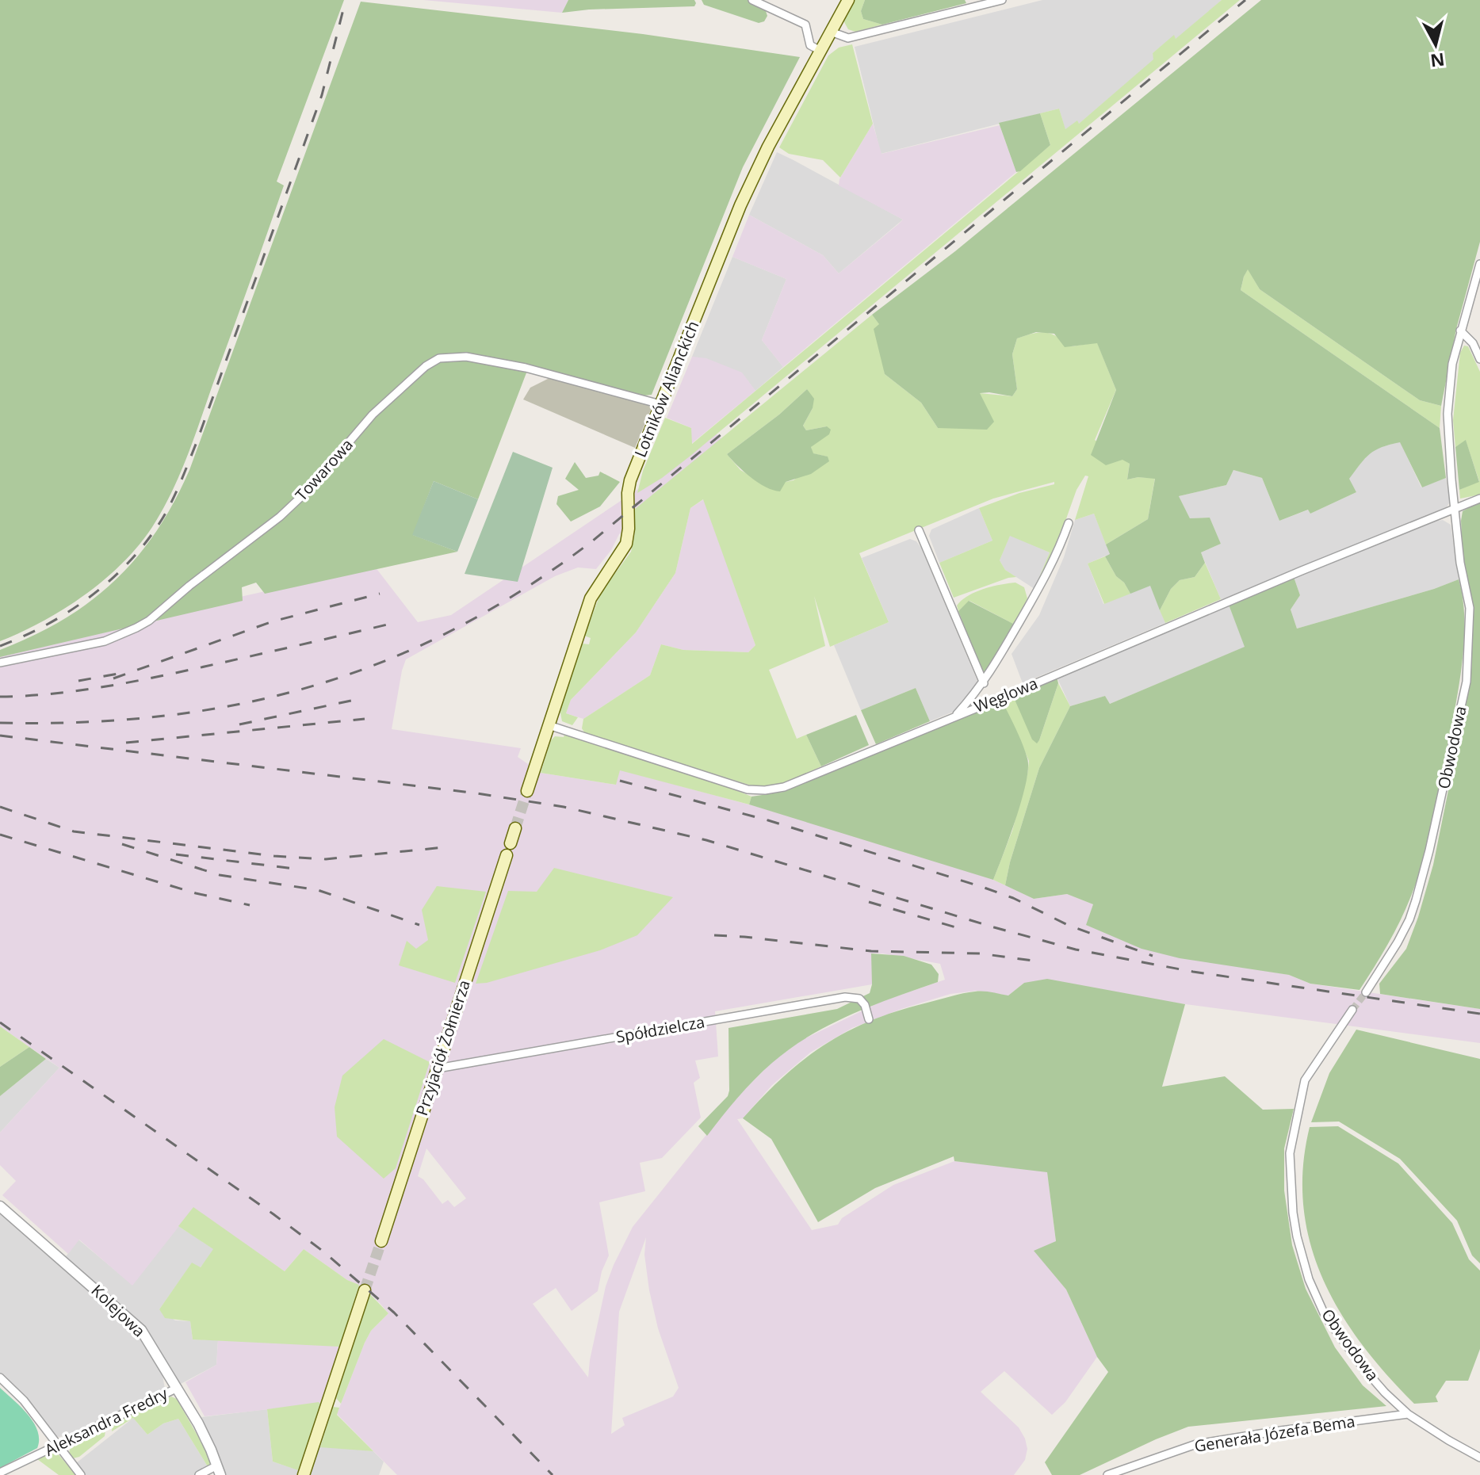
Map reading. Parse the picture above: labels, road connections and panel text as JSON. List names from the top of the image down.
{
  "streets": {
    "main road": ["Lotników Alianckich", "Przyjaciół Żołnierza"],
    "street": [
      "Towarowa",
      "Węglowa",
      "Obwodowa",
      "Spółdzielcza",
      "Kolejowa",
      "Aleksandra Fredry",
      "Generała Józefa Bema"
    ]
  },
  "crossings": [
    ["Lotników Alianckich", "Towarowa"],
    ["Lotników Alianckich", "Węglowa"],
    ["Węglowa", "Obwodowa"],
    ["Obwodowa", "Generała Józefa Bema"],
    ["Spółdzielcza", "Przyjaciół Żołnierza"],
    ["Kolejowa", "Aleksandra Fredry"]
  ],
  "north": "bottom"
}
